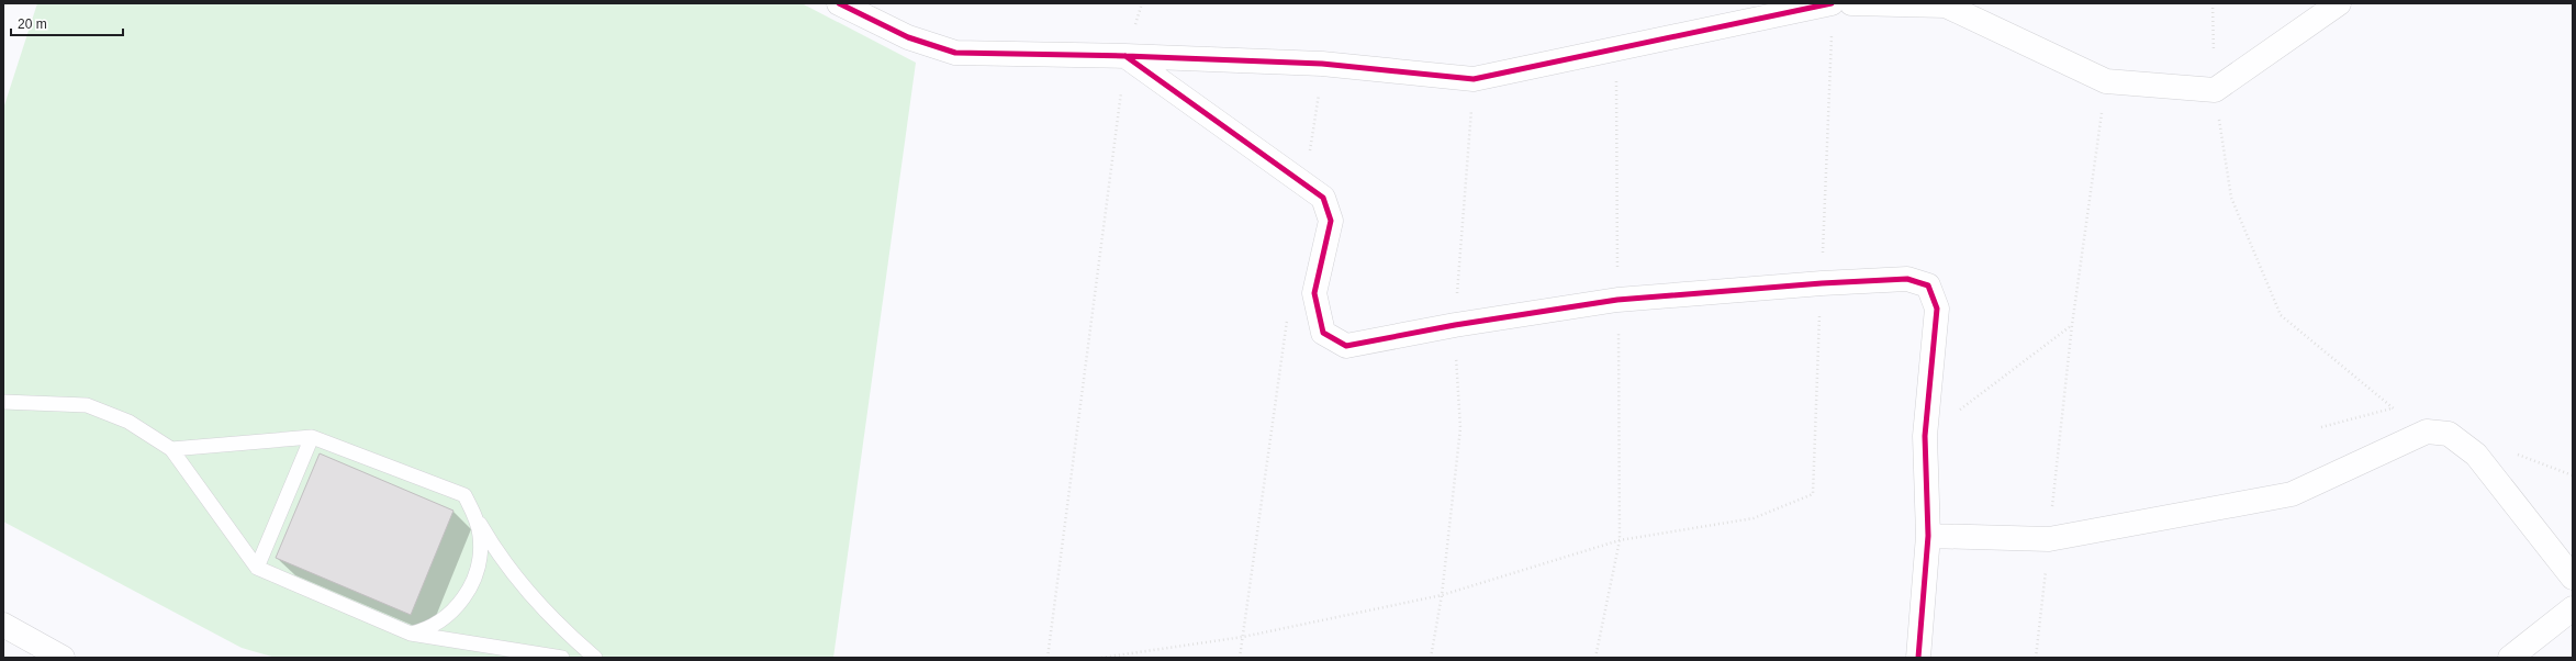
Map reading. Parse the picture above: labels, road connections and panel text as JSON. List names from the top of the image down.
{
  "scale_bar": "20 m"
}
